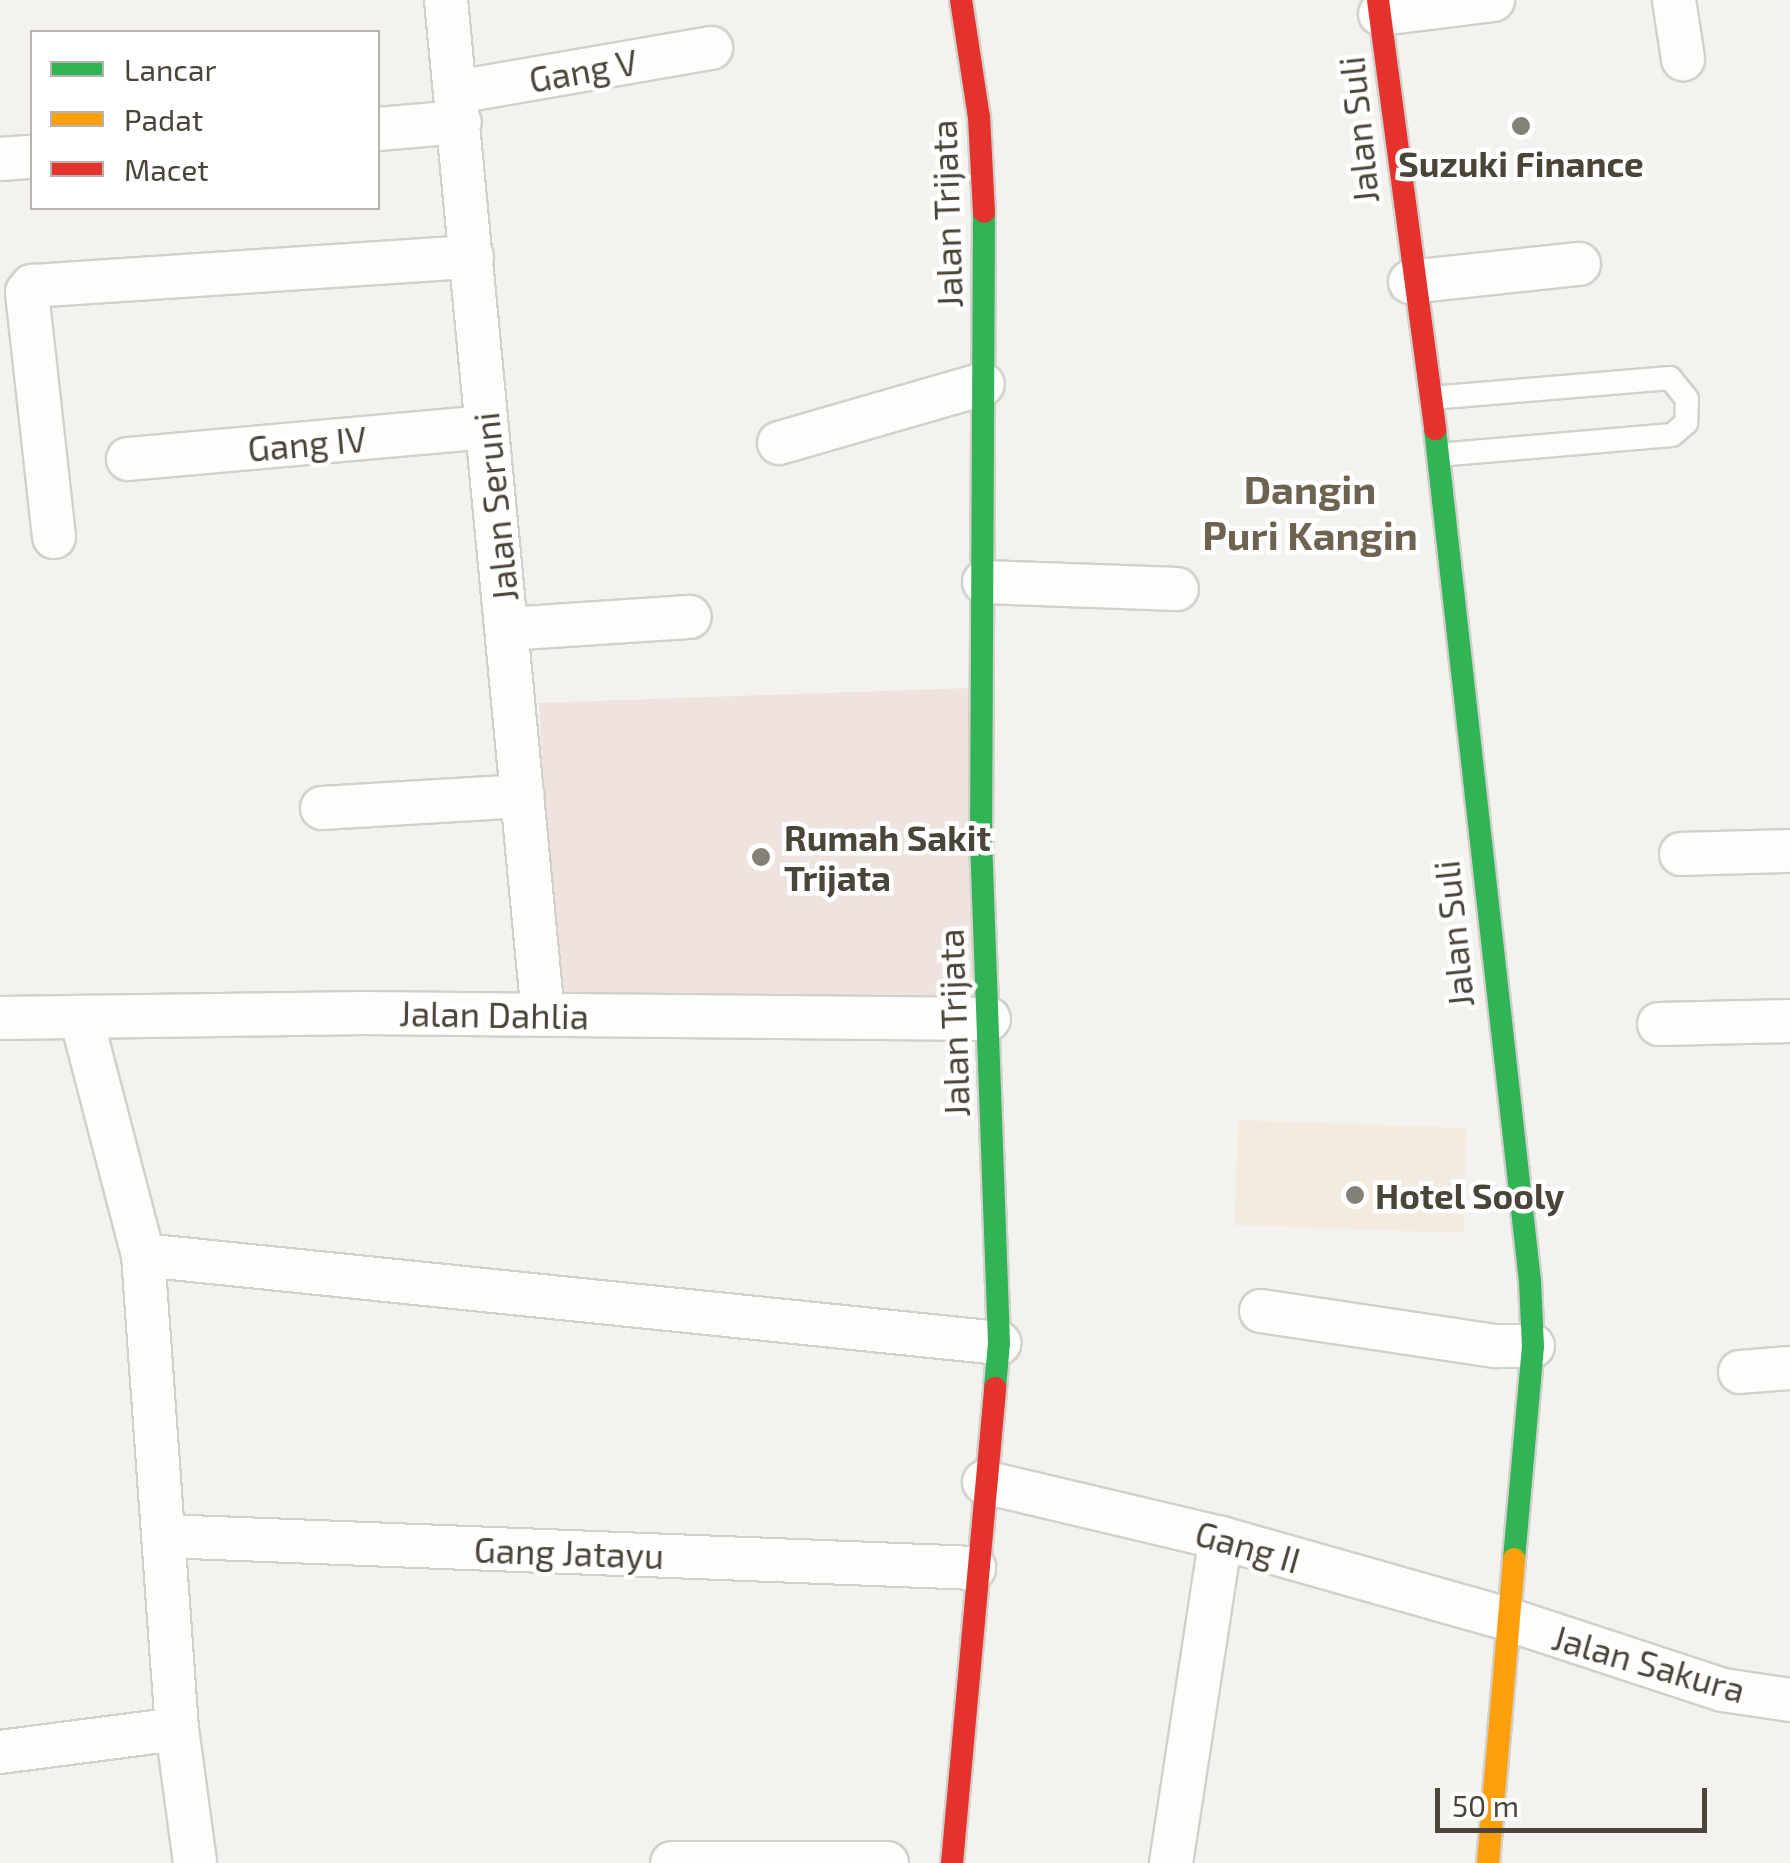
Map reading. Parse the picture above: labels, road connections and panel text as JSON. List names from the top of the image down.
{
  "streets": {
    "street": [
      "Gang V",
      "Jalan Suli",
      "Jalan Trijata",
      "Gang IV",
      "Jalan Seruni",
      "Jalan Dahlia",
      "Gang II",
      "Gang Jatayu",
      "Jalan Sakura"
    ]
  },
  "crossings": [
    ["Gang V", "Jalan Seruni"],
    ["Jalan Suli", "Gang II"],
    ["Jalan Suli", "Jalan Sakura"],
    ["Jalan Trijata", "Jalan Dahlia"],
    ["Jalan Trijata", "Gang II"],
    ["Jalan Trijata", "Gang Jatayu"],
    ["Gang IV", "Jalan Seruni"],
    ["Jalan Seruni", "Jalan Dahlia"],
    ["Gang II", "Jalan Sakura"]
  ],
  "districts": ["Dangin Puri Kangin"],
  "places": ["Suzuki Finance", "Rumah Sakit Trijata", "Hotel Sooly"],
  "legend": ["Lancar", "Padat", "Macet"],
  "scale_bar": "50 m"
}
